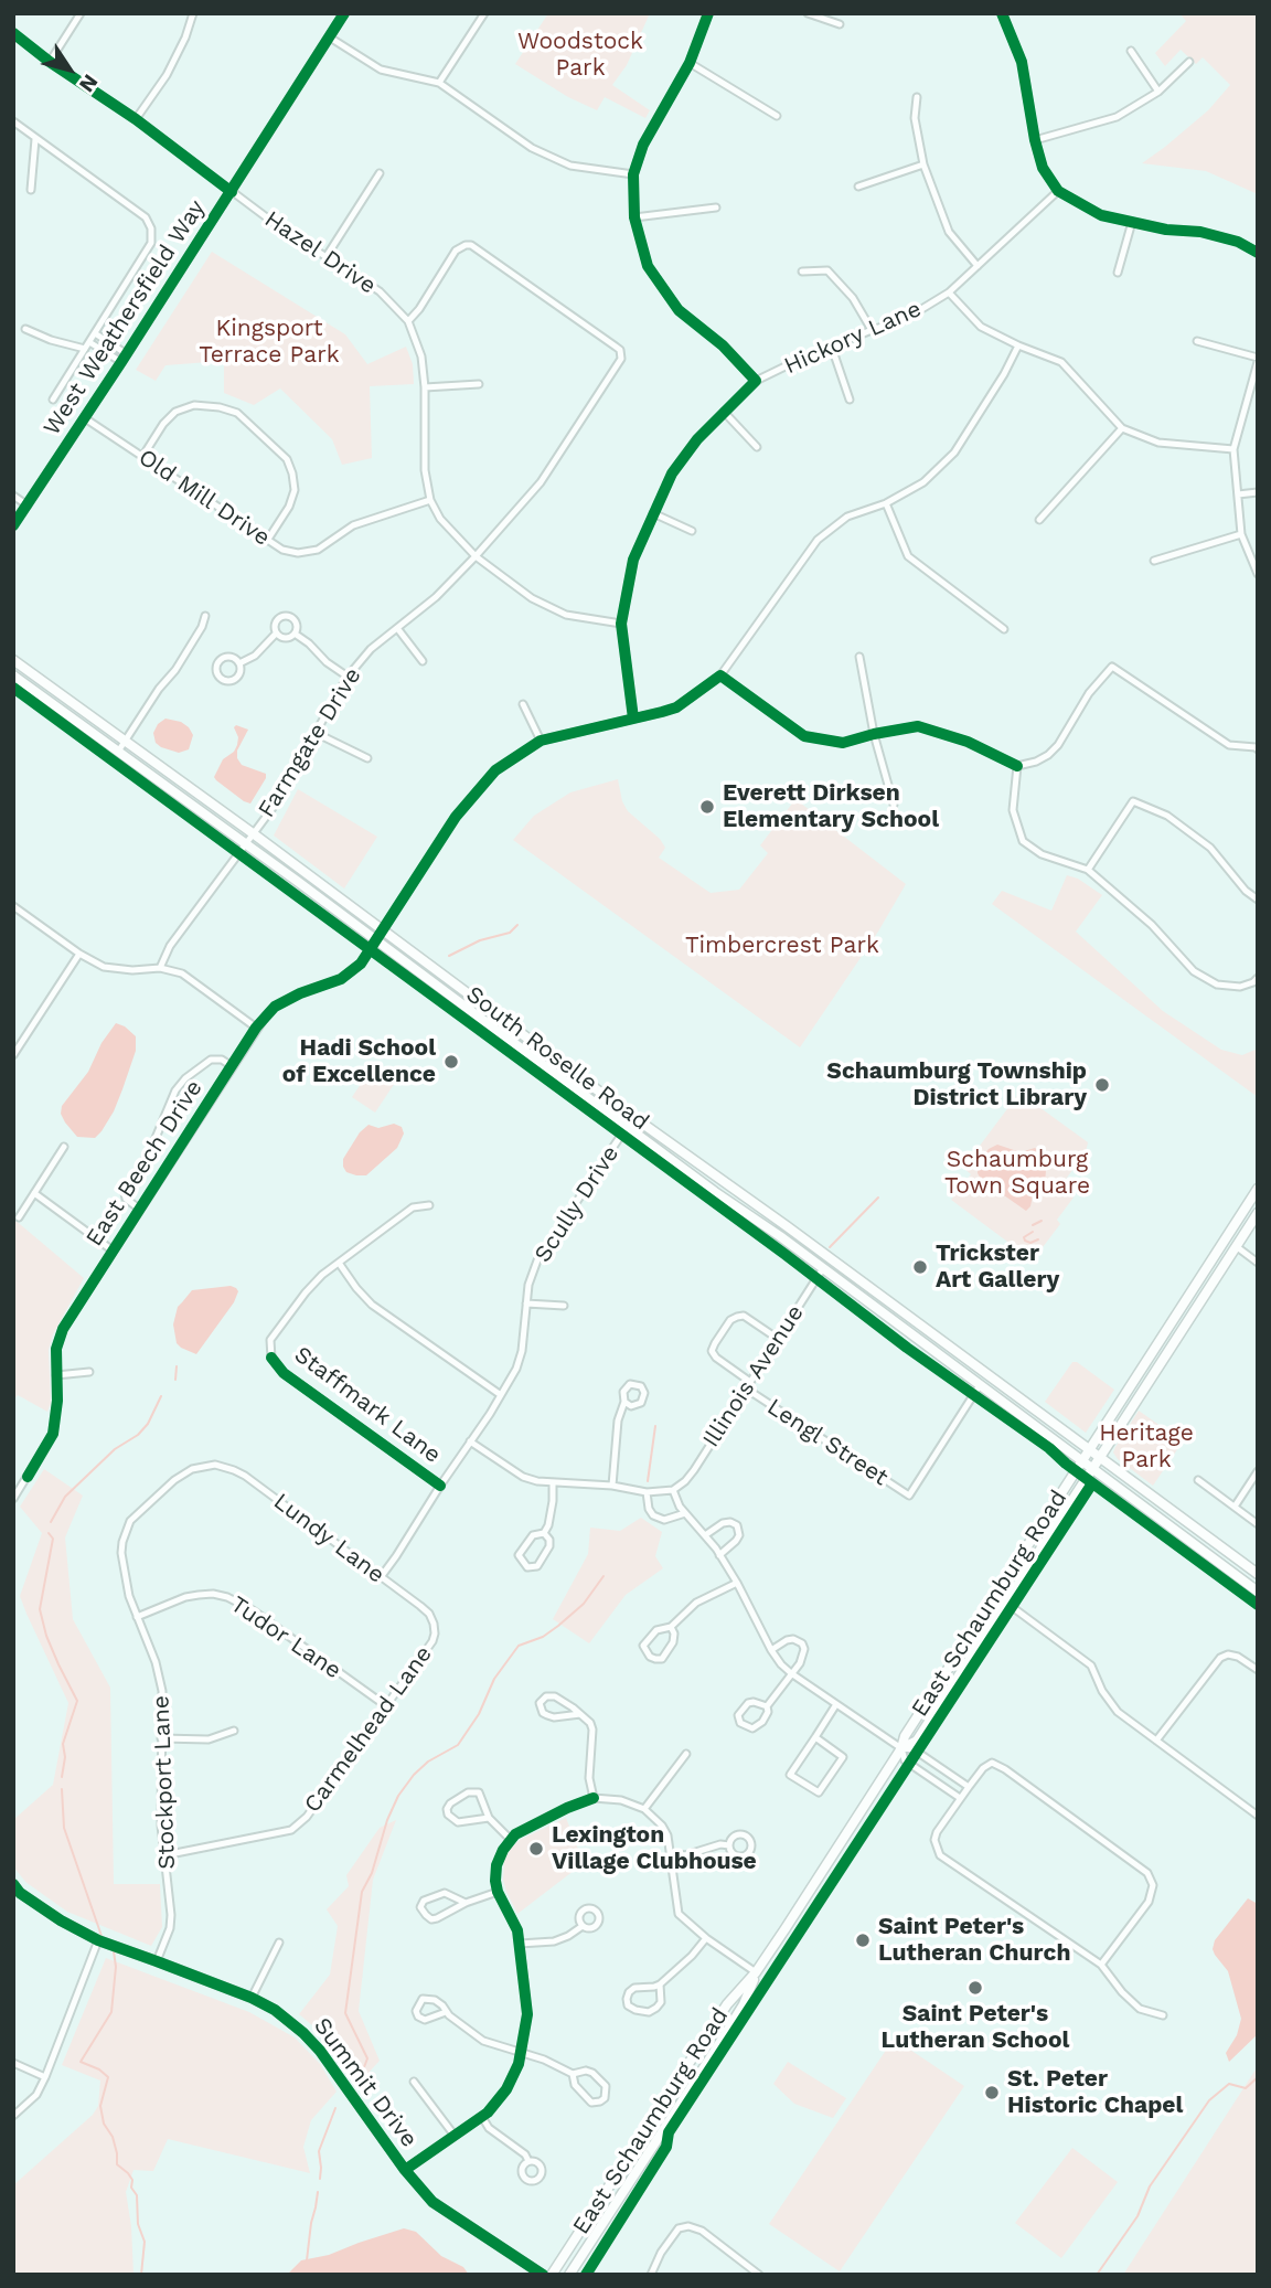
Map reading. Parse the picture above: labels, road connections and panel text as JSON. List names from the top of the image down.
{
  "streets": {
    "main road": ["South Roselle Road", "East Schaumburg Road"],
    "street": [
      "Hazel Drive",
      "West Weathersfield Way",
      "Hickory Lane",
      "Old Mill Drive",
      "Farmgate Drive",
      "East Beech Drive",
      "Scully Drive",
      "Illinois Avenue",
      "Staffmark Lane",
      "Lengl Street",
      "Lundy Lane",
      "Tudor Lane",
      "Carmelhead Lane",
      "Stockport Lane",
      "Summit Drive"
    ]
  },
  "crossings": [
    ["Hazel Drive", "West Weathersfield Way"],
    ["Hazel Drive", "Old Mill Drive"],
    ["Hazel Drive", "Farmgate Drive"],
    ["West Weathersfield Way", "Old Mill Drive"],
    ["Hickory Lane", "East Beech Drive"],
    ["Farmgate Drive", "South Roselle Road"],
    ["South Roselle Road", "East Beech Drive"],
    ["South Roselle Road", "Scully Drive"],
    ["South Roselle Road", "Illinois Avenue"],
    ["South Roselle Road", "Lengl Street"],
    ["South Roselle Road", "East Schaumburg Road"],
    ["Scully Drive", "Staffmark Lane"],
    ["Scully Drive", "Lundy Lane"],
    ["Illinois Avenue", "Lengl Street"],
    ["Lundy Lane", "Carmelhead Lane"],
    ["Lundy Lane", "Stockport Lane"],
    ["Tudor Lane", "Carmelhead Lane"],
    ["Tudor Lane", "Stockport Lane"],
    ["Carmelhead Lane", "Stockport Lane"],
    ["Stockport Lane", "Summit Drive"]
  ],
  "parks": [
    "Woodstock Park",
    "Kingsport Terrace Park",
    "Timbercrest Park",
    "Schaumburg Town Square",
    "Heritage Park"
  ],
  "places": [
    "Everett Dirksen Elementary School",
    "Hadi School of Excellence",
    "Schaumburg Township District Library",
    "Trickster Art Gallery",
    "Lexington Village Clubhouse",
    "Saint Peter's Lutheran Church",
    "Saint Peter's Lutheran School",
    "St. Peter Historic Chapel"
  ],
  "north": "bottom right"
}
